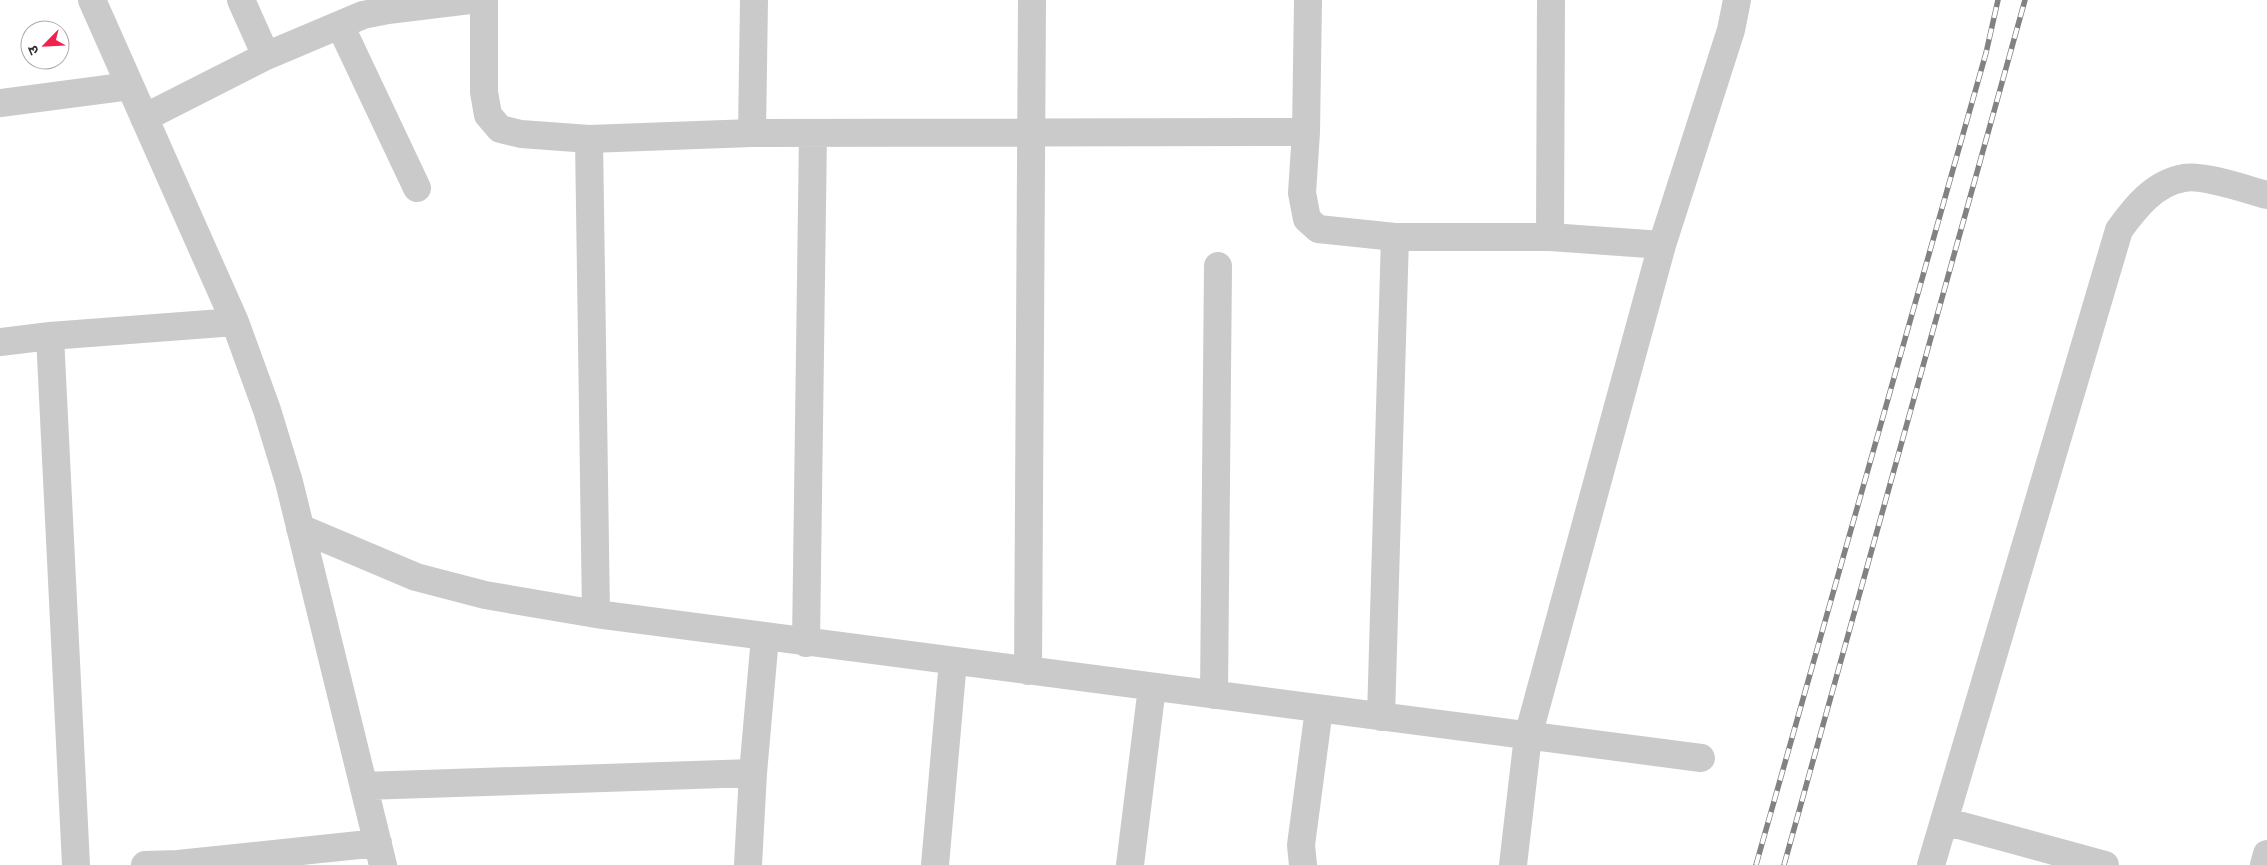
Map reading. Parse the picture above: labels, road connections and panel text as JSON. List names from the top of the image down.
{
  "north": "bottom left"
}
